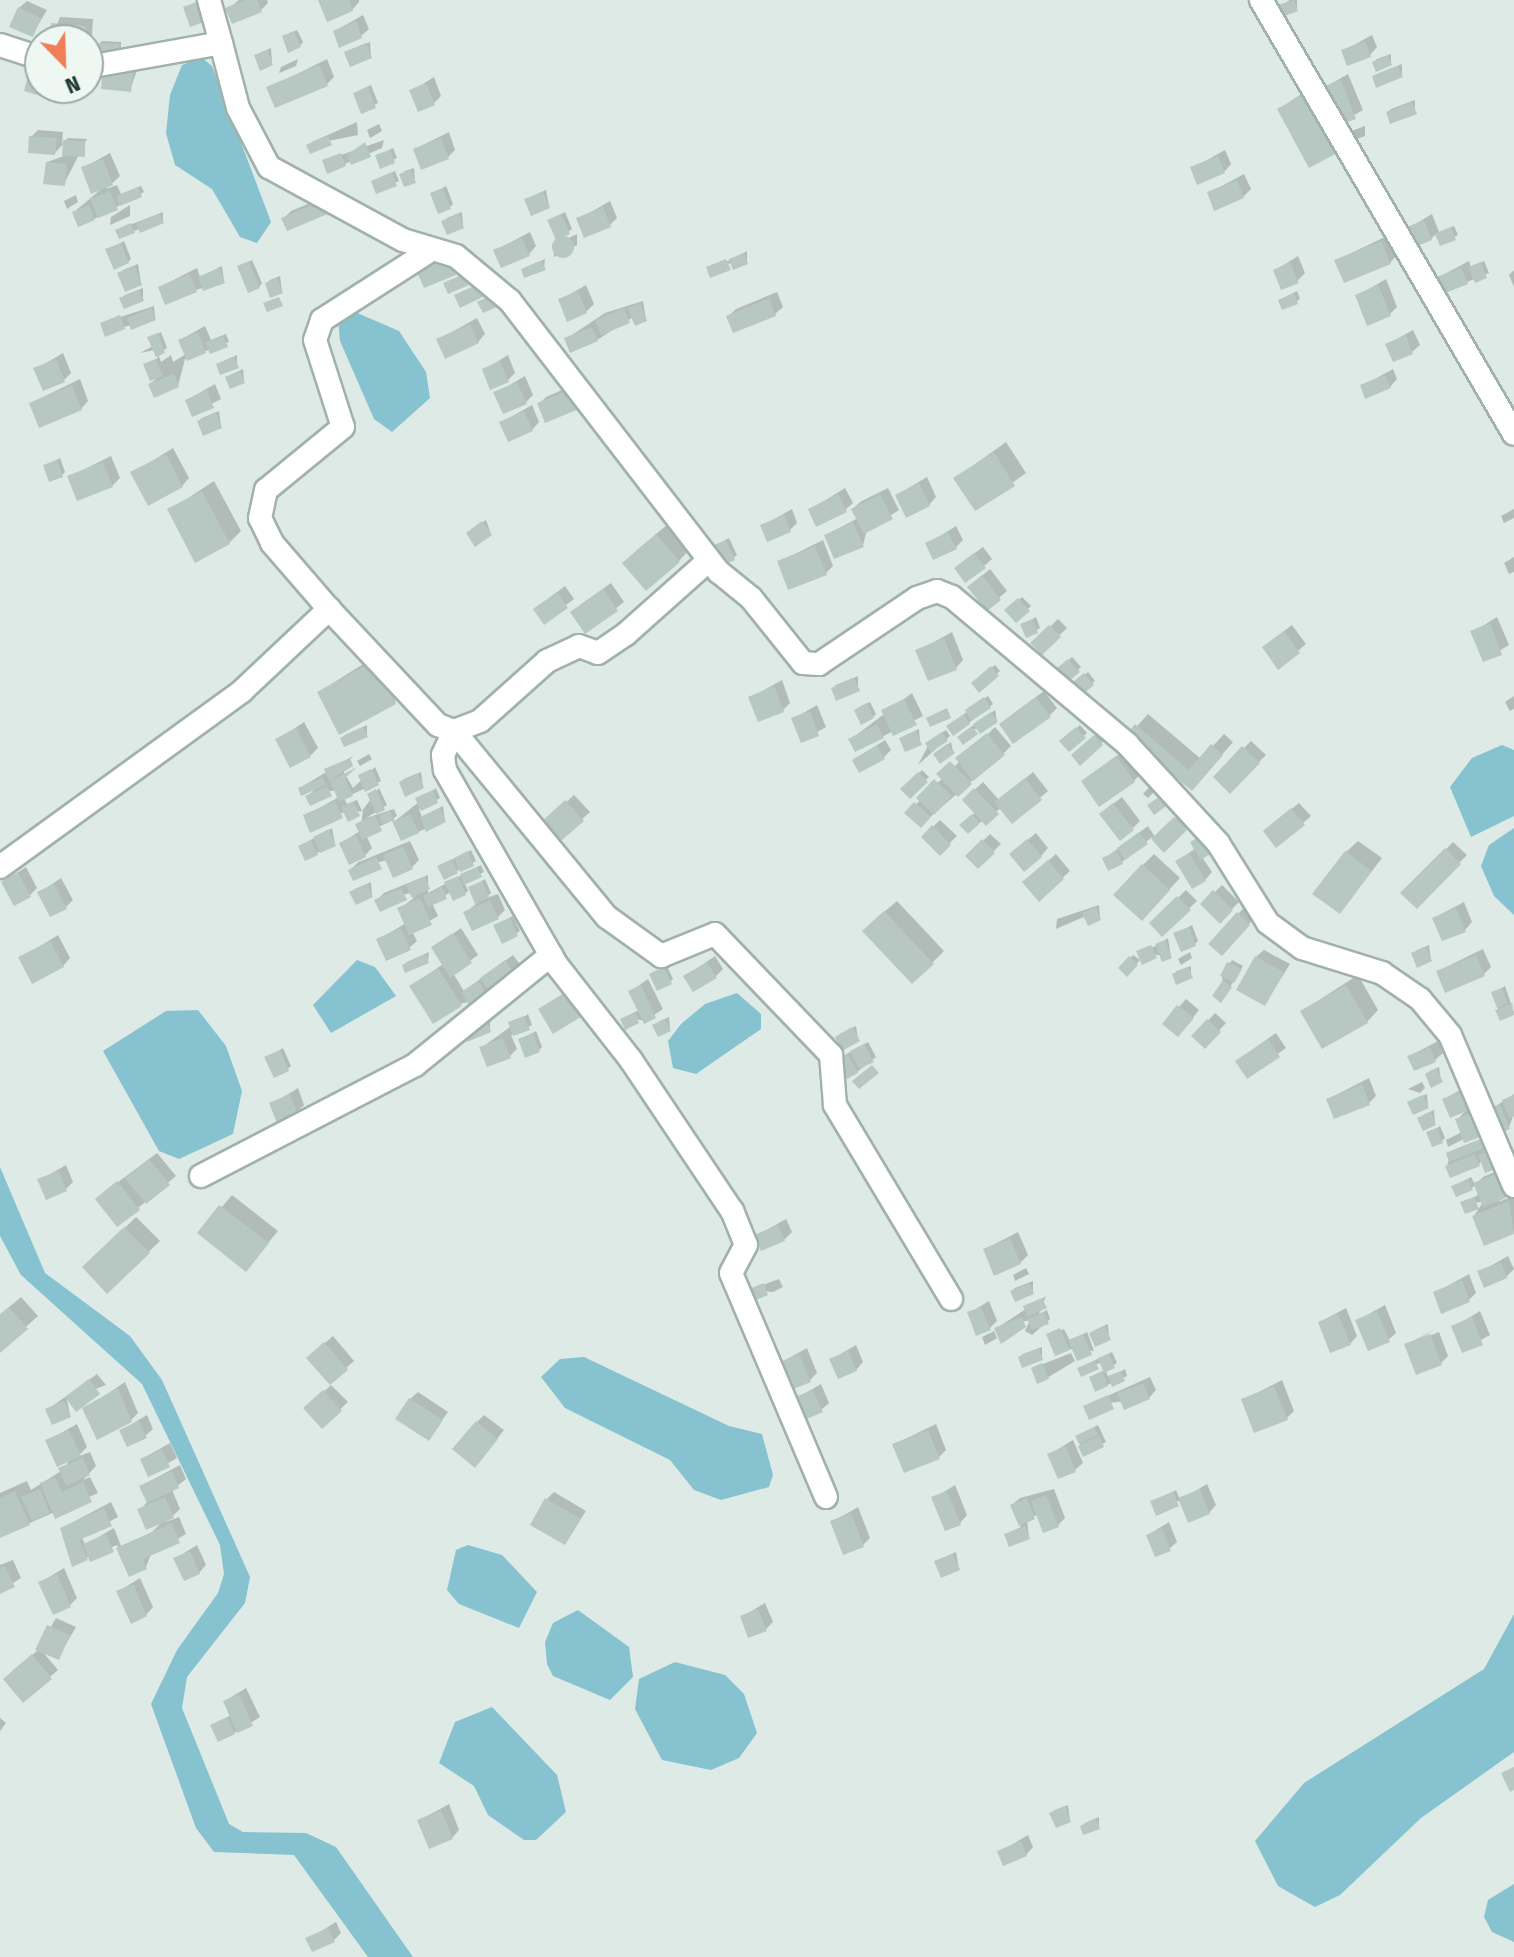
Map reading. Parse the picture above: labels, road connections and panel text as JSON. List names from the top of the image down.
{
  "north": "bottom right"
}
